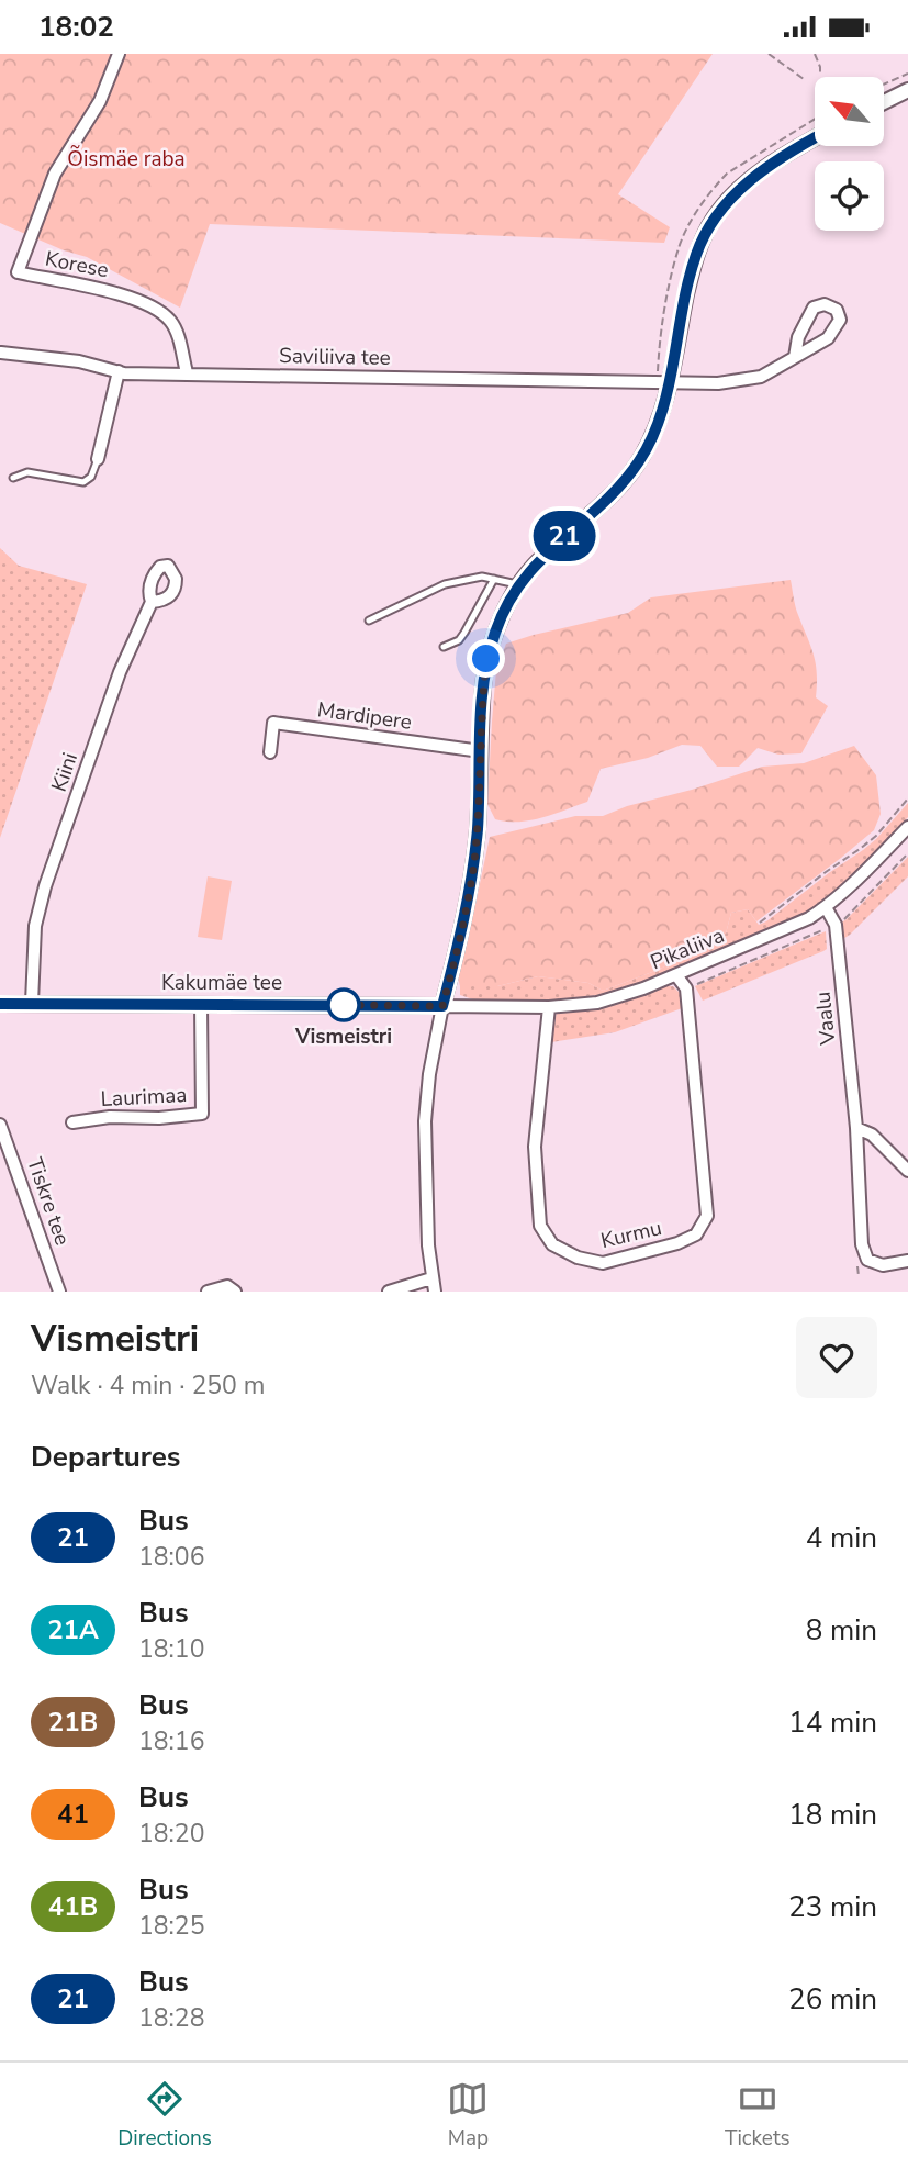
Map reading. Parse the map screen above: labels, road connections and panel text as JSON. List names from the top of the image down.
{
  "streets": {
    "street": [
      "Korese",
      "Saviliiva tee",
      "Mardipere",
      "Kiini",
      "Pikaliiva",
      "Kakumäe tee",
      "Vaalu",
      "Laurimaa",
      "Tiskre tee",
      "Kurmu"
    ]
  },
  "crossings": [
    ["Korese", "Saviliiva tee"],
    ["Kiini", "Kakumäe tee"],
    ["Pikaliiva", "Kakumäe tee"],
    ["Pikaliiva", "Vaalu"],
    ["Pikaliiva", "Kurmu"],
    ["Kakumäe tee", "Laurimaa"]
  ],
  "parks": ["Õismäe raba"],
  "places": ["Vismeistri"],
  "lines": ["bus line 21"],
  "north": "top left",
  "page": {
    "status": "18:02",
    "on_map": "21",
    "heading": [
      ["Vismeistri", "Walk · 4 min · 250 m"],
      "Departures"
    ],
    "list": [
      {
        "mark": "21",
        "name": "Bus",
        "note": "18:06",
        "value": "4 min"
      },
      {
        "mark": "21A",
        "name": "Bus",
        "note": "18:10",
        "value": "8 min"
      },
      {
        "mark": "21B",
        "name": "Bus",
        "note": "18:16",
        "value": "14 min"
      },
      {
        "mark": "41",
        "name": "Bus",
        "note": "18:20",
        "value": "18 min"
      },
      {
        "mark": "41B",
        "name": "Bus",
        "note": "18:25",
        "value": "23 min"
      },
      {
        "mark": "21",
        "name": "Bus",
        "note": "18:28",
        "value": "26 min"
      }
    ],
    "tabs": ["Directions", "Map", "Tickets"]
  }
}
